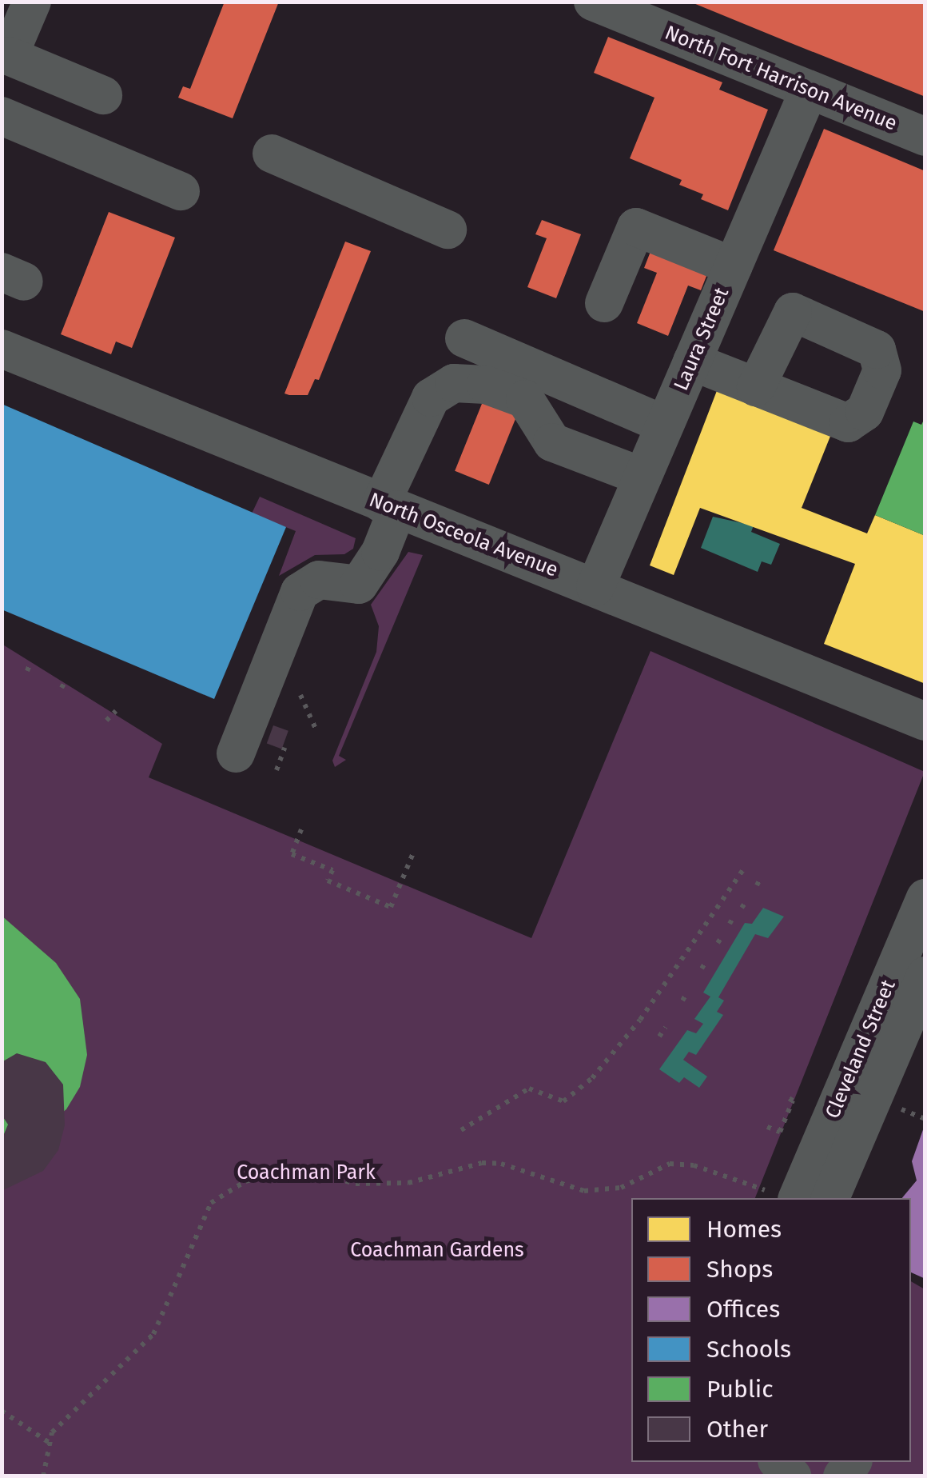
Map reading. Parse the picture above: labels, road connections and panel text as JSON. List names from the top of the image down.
{
  "streets": {
    "street": [
      "North Fort Harrison Avenue",
      "Laura Street",
      "North Osceola Avenue",
      "Cleveland Street"
    ]
  },
  "crossings": [
    ["North Fort Harrison Avenue", "Laura Street"],
    ["Laura Street", "North Osceola Avenue"]
  ],
  "parks": ["Coachman Park", "Coachman Gardens"],
  "legend": [
    "Homes",
    "Shops",
    "Offices",
    "Schools",
    "Public",
    "Other"
  ]
}
